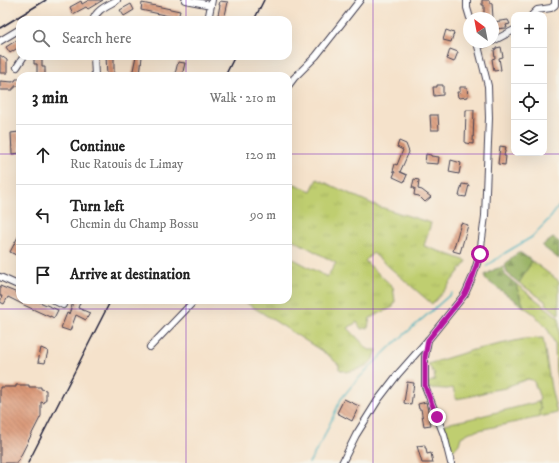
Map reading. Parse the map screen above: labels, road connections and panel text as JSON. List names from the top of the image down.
{
  "north": "top left",
  "page": {
    "map_buttons": ["+", "−"],
    "search": "Search here",
    "heading": ["3 min", "Walk · 210 m"],
    "list": [
      ["Continue", "Rue Ratouis de Limay", "120 m"],
      ["Turn left", "Chemin du Champ Bossu", "90 m"],
      "Arrive at destination"
    ]
  }
}
